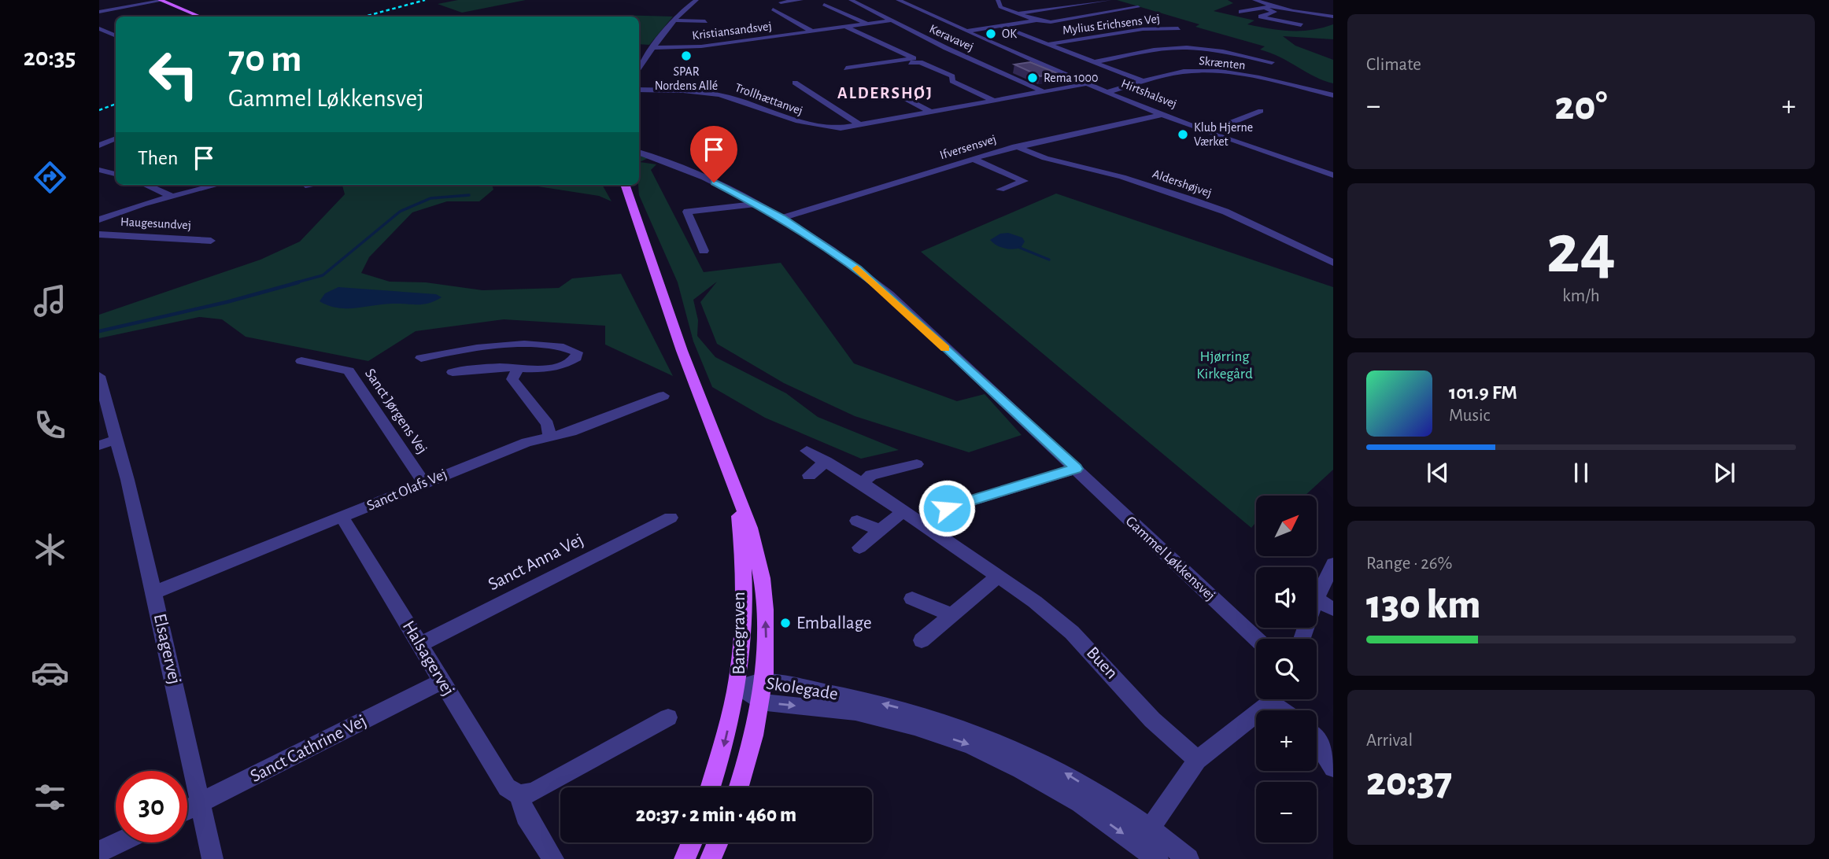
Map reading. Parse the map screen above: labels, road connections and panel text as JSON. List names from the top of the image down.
{
  "streets": {
    "main road": ["Banegraven"],
    "street": [
      "Mylius Erichsens Vej",
      "Kristiansandsvej",
      "Keravavej",
      "Skrænten",
      "Hirtshalsvej",
      "Trollhættanvej",
      "Ifversensvej",
      "Aldershøjvej",
      "Haugesundvej",
      "Sanct Jørgens Vej",
      "Sanct Olafs Vej",
      "Gammel Løkkensvej",
      "Sanct Anna Vej",
      "Elsagervej",
      "Halsagervej",
      "Buen",
      "Skolegade",
      "Sanct Cathrine Vej"
    ]
  },
  "crossings": [
    ["Kristiansandsvej", "Keravavej"],
    ["Keravavej", "Trollhættanvej"],
    ["Skrænten", "Hirtshalsvej"],
    ["Hirtshalsvej", "Trollhættanvej"],
    ["Hirtshalsvej", "Ifversensvej"],
    ["Ifversensvej", "Aldershøjvej"],
    ["Ifversensvej", "Gammel Løkkensvej"],
    ["Sanct Jørgens Vej", "Sanct Olafs Vej"],
    ["Sanct Olafs Vej", "Elsagervej"],
    ["Sanct Olafs Vej", "Halsagervej"],
    ["Sanct Anna Vej", "Halsagervej"],
    ["Banegraven", "Skolegade"],
    ["Elsagervej", "Sanct Cathrine Vej"],
    ["Halsagervej", "Sanct Cathrine Vej"]
  ],
  "districts": ["ALDERSHØJ"],
  "parks": ["Hjørring Kirkegård"],
  "places": [
    "OK",
    "SPAR Nordens Allé",
    "Rema 1000",
    "Klub Hjerne Værket",
    "Emballage"
  ],
  "north": "top right",
  "page": {
    "tabs": "20:35",
    "tile": [
      "Climate",
      ["24", "km/h"],
      ["Range · 26%", "130 km"],
      ["Arrival", "20:37"]
    ],
    "turn": ["70 m", "Gammel Løkkensvej"],
    "heat": ["−", "20°", "+"],
    "then": "Then",
    "song": ["101.9 FM", "Music"],
    "map_buttons": ["+", "−"],
    "limit": "30",
    "trip": "20:37 · 2 min · 460 m"
  }
}
